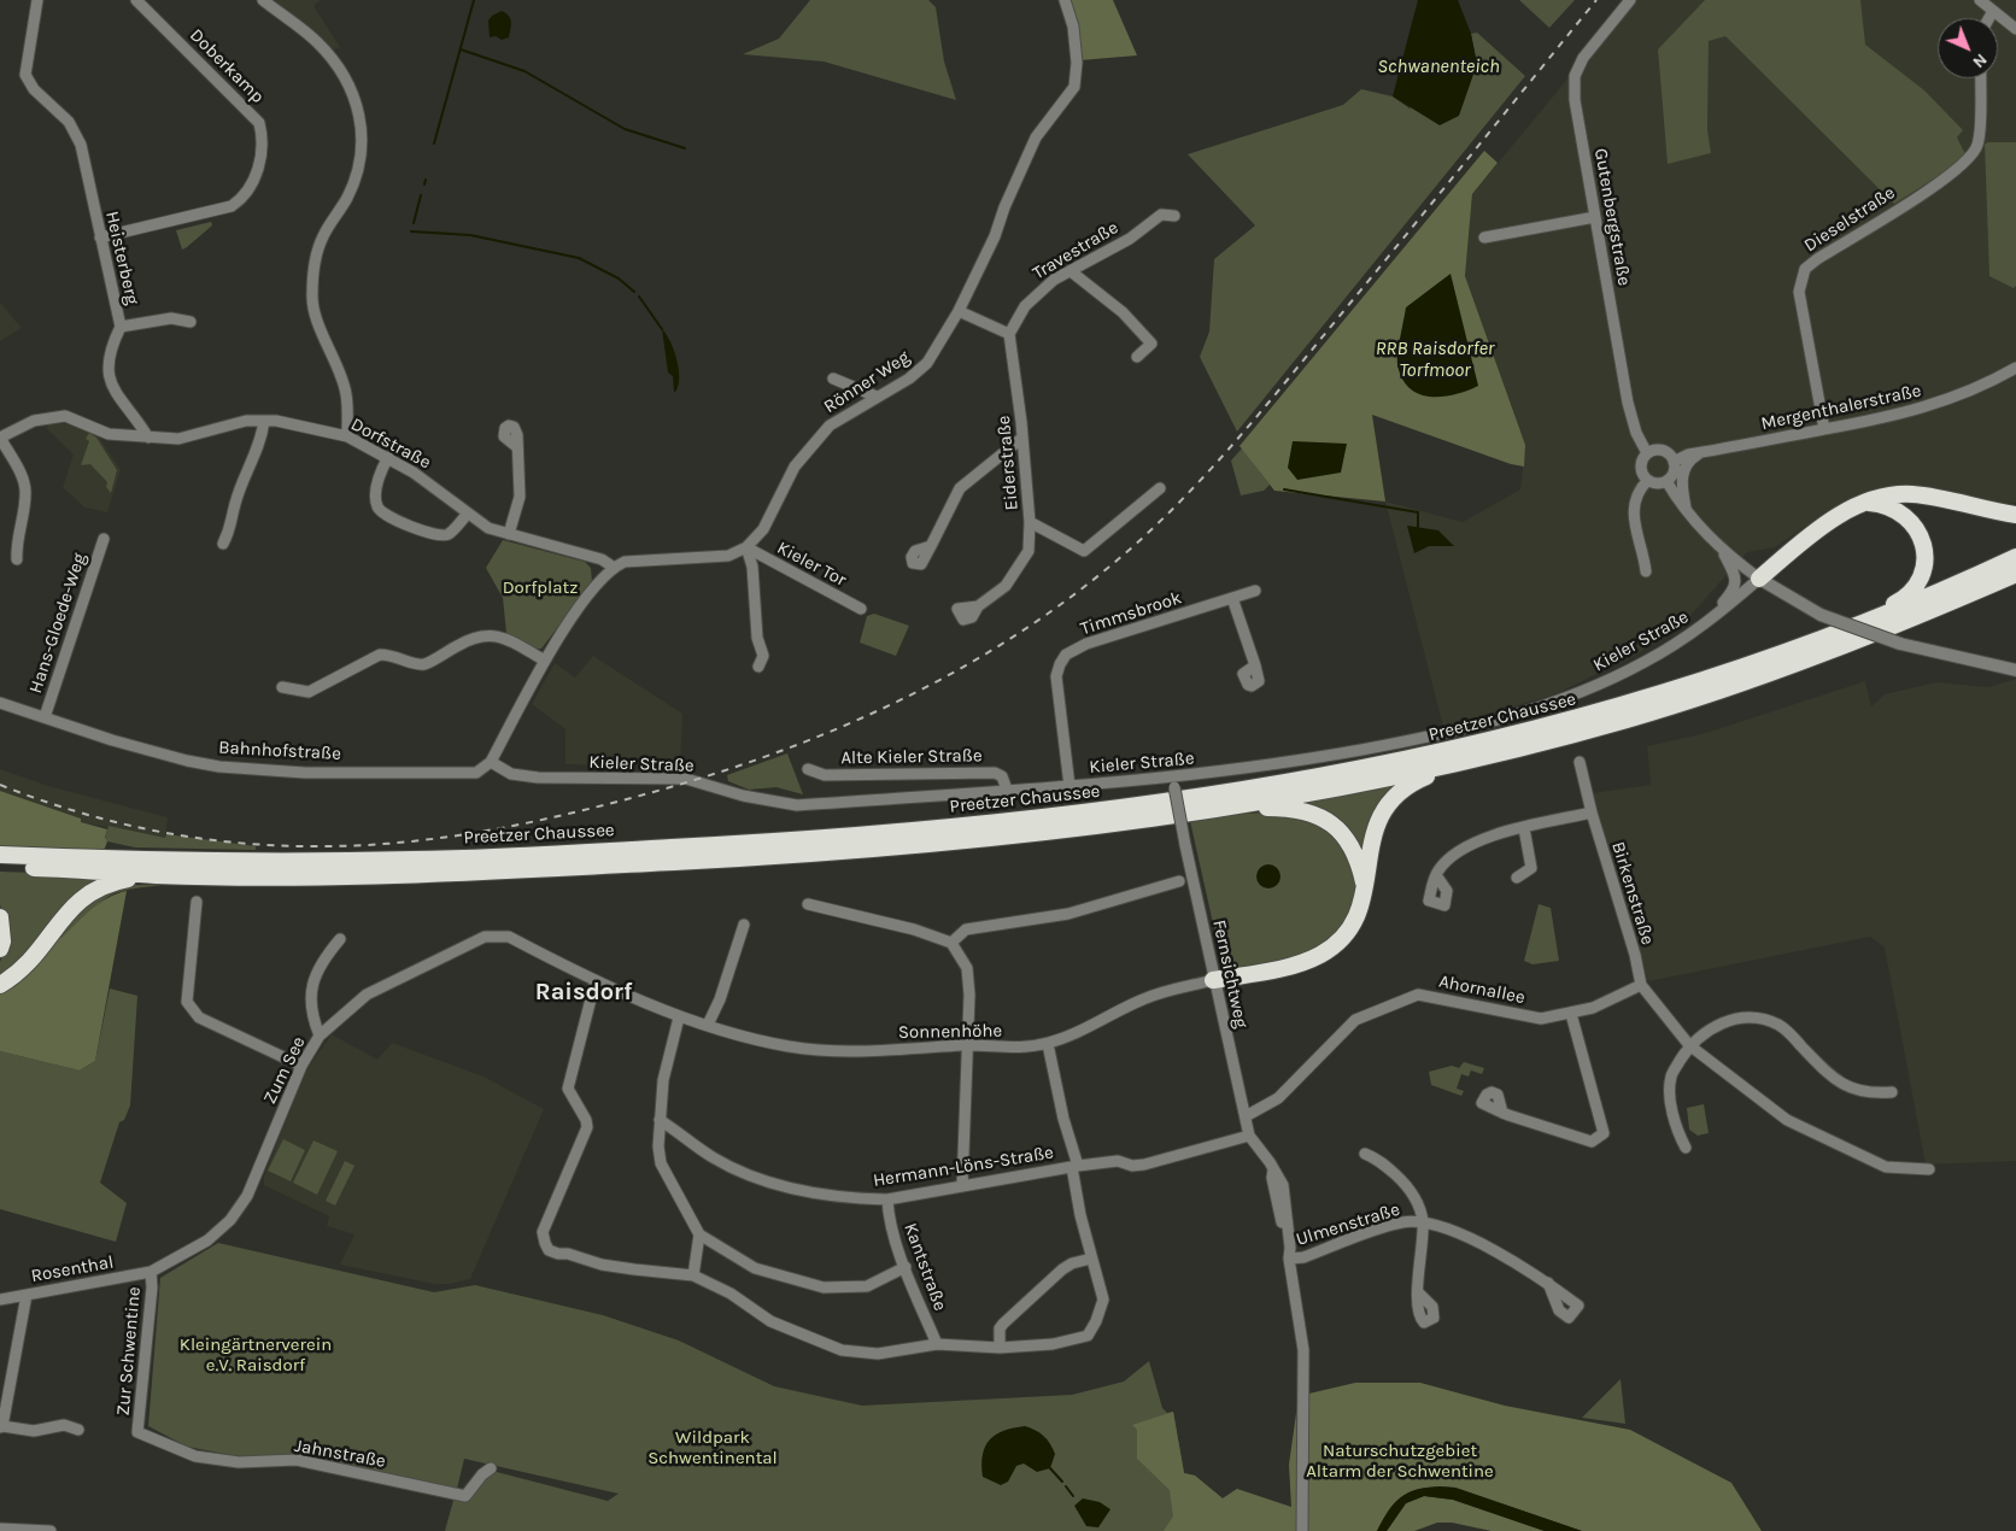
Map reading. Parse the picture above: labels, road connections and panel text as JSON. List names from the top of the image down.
{
  "streets": {
    "highway": ["Preetzer Chaussee"],
    "street": [
      "Doberkamp",
      "Gutenbergstraße",
      "Dieselstraße",
      "Travestraße",
      "Heisterberg",
      "Rönner Weg",
      "Mergenthalerstraße",
      "Dorfstraße",
      "Eiderstraße",
      "Kieler Tor",
      "Timmsbrook",
      "Hans-Gloede-Weg",
      "Kieler Straße",
      "Bahnhofstraße",
      "Alte Kieler Straße",
      "Birkenstraße",
      "Fernsichtweg",
      "Ahornallee",
      "Sonnenhöhe",
      "Zum See",
      "Hermann-Löns-Straße",
      "Ulmenstraße",
      "Kantstraße",
      "Rosenthal",
      "Zur Schwentine",
      "Jahnstraße"
    ]
  },
  "crossings": [
    ["Doberkamp", "Heisterberg"],
    ["Gutenbergstraße", "Mergenthalerstraße"],
    ["Dieselstraße", "Mergenthalerstraße"],
    ["Travestraße", "Eiderstraße"],
    ["Heisterberg", "Dorfstraße"],
    ["Rönner Weg", "Kieler Tor"],
    ["Timmsbrook", "Kieler Straße"],
    ["Hans-Gloede-Weg", "Bahnhofstraße"],
    ["Kieler Straße", "Bahnhofstraße"],
    ["Kieler Straße", "Alte Kieler Straße"],
    ["Kieler Straße", "Fernsichtweg"],
    ["Birkenstraße", "Ahornallee"],
    ["Fernsichtweg", "Ahornallee"],
    ["Fernsichtweg", "Sonnenhöhe"],
    ["Fernsichtweg", "Hermann-Löns-Straße"],
    ["Fernsichtweg", "Ulmenstraße"],
    ["Sonnenhöhe", "Zum See"],
    ["Zum See", "Rosenthal"],
    ["Zum See", "Zur Schwentine"],
    ["Hermann-Löns-Straße", "Kantstraße"],
    ["Rosenthal", "Zur Schwentine"],
    ["Zur Schwentine", "Jahnstraße"]
  ],
  "districts": ["Raisdorf"],
  "water": ["Schwanenteich", "RRB Raisdorfer Torfmoor"],
  "parks": [
    "Dorfplatz",
    "Kleingärtnerverein e.V. Raisdorf",
    "Wildpark Schwentinental",
    "Naturschutzgebiet Altarm der Schwentine"
  ],
  "north": "bottom right"
}
